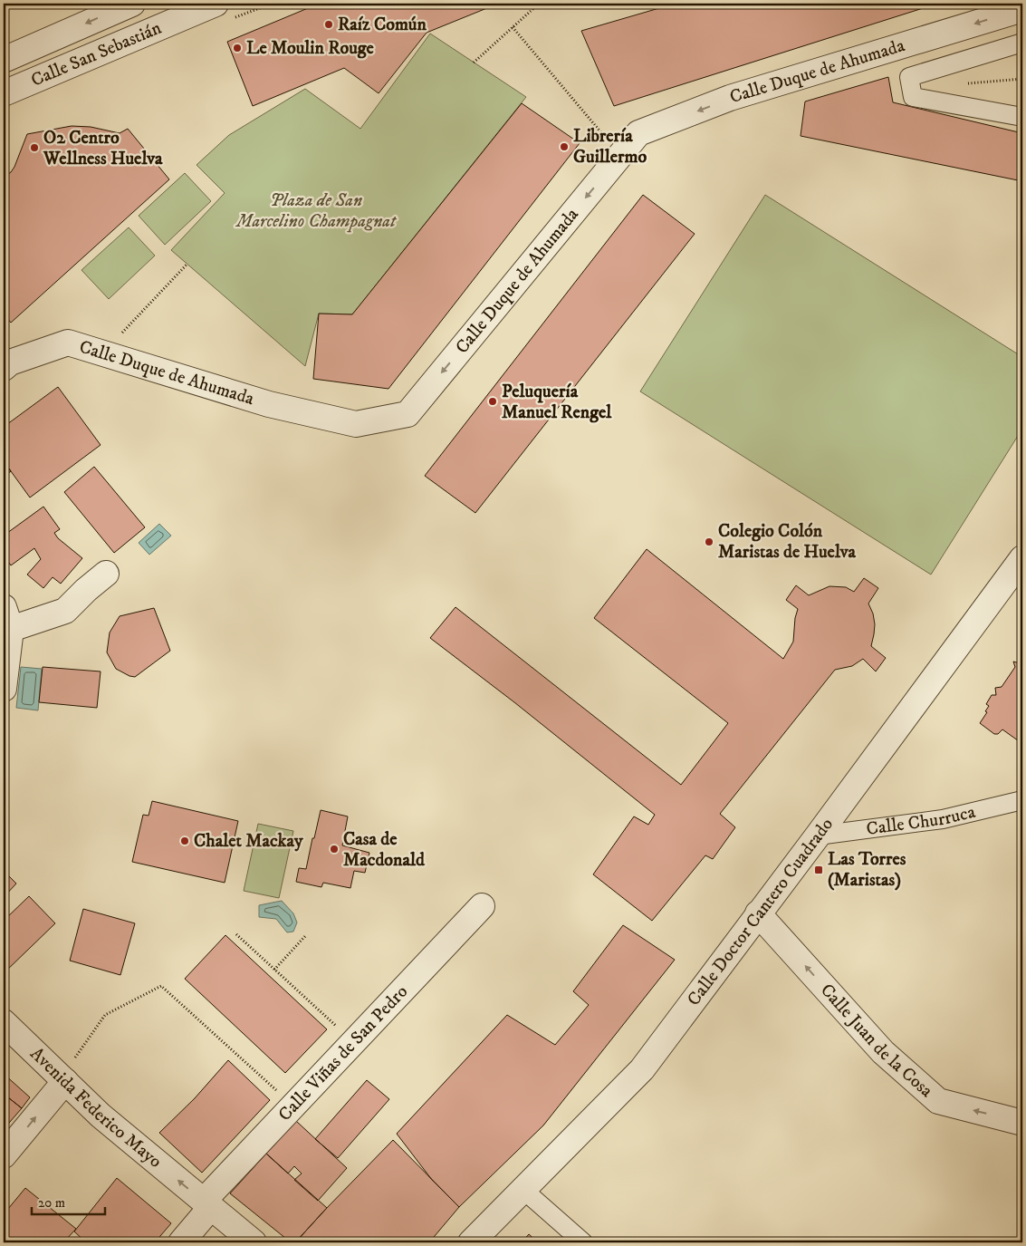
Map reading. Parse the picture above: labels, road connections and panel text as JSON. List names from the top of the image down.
{
  "streets": {
    "street": [
      "Calle San Sebastián",
      "Calle Duque de Ahumada",
      "Calle Churruca",
      "Calle Doctor Cantero Cuadrado",
      "Calle Juan de la Cosa",
      "Calle Viñas de San Pedro",
      "Avenida Federico Mayo"
    ]
  },
  "crossings": [
    ["Calle Churruca", "Calle Doctor Cantero Cuadrado"],
    ["Calle Doctor Cantero Cuadrado", "Calle Juan de la Cosa"],
    ["Calle Viñas de San Pedro", "Avenida Federico Mayo"]
  ],
  "one_way": ["Calle Duque de Ahumada", "Calle Juan de la Cosa", "Avenida Federico Mayo"],
  "parks": ["Plaza de San Marcelino Champagnat"],
  "places": {
    "other": [
      "Raíz Común",
      "Le Moulin Rouge",
      "Librería Guillermo",
      "O2 Centro Wellness Huelva",
      "Peluquería Manuel Rengel",
      "Colegio Colón Maristas de Huelva",
      "Chalet Mackay",
      "Casa de Macdonald"
    ],
    "transit": ["Las Torres (Maristas)"]
  },
  "scale_bar": "20 m"
}
